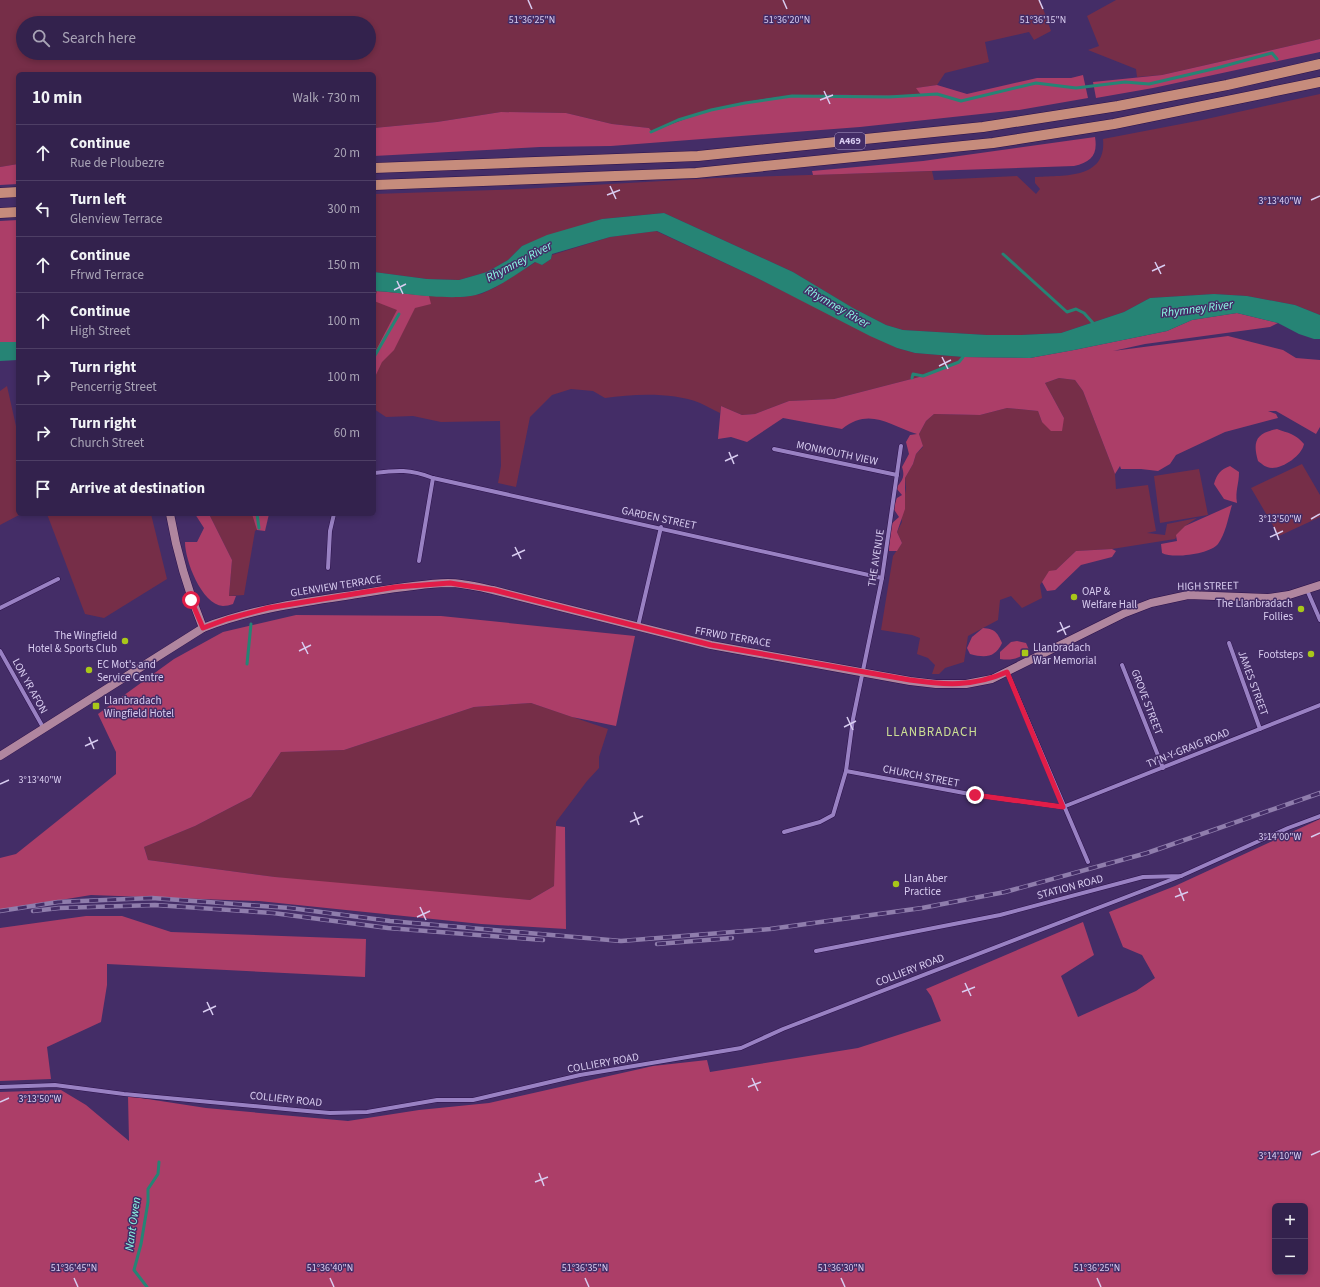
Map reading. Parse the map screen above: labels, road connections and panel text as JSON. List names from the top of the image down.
{
  "streets": {
    "main road": ["A469"],
    "street": [
      "MONMOUTH VIEW",
      "GARDEN STREET",
      "THE AVENUE",
      "GLENVIEW TERRACE",
      "HIGH STREET",
      "FFRWD TERRACE",
      "JAMES STREET",
      "LON YR AFON",
      "GROVE STREET",
      "TY'N-Y-GRAIG ROAD",
      "CHURCH STREET",
      "STATION ROAD",
      "COLLIERY ROAD"
    ]
  },
  "crossings": [
    ["MONMOUTH VIEW", "THE AVENUE"],
    ["GARDEN STREET", "THE AVENUE"],
    ["THE AVENUE", "HIGH STREET"],
    ["THE AVENUE", "FFRWD TERRACE"],
    ["THE AVENUE", "CHURCH STREET"],
    ["GLENVIEW TERRACE", "FFRWD TERRACE"],
    ["GLENVIEW TERRACE", "LON YR AFON"],
    ["HIGH STREET", "FFRWD TERRACE"],
    ["JAMES STREET", "TY'N-Y-GRAIG ROAD"],
    ["GROVE STREET", "TY'N-Y-GRAIG ROAD"],
    ["TY'N-Y-GRAIG ROAD", "CHURCH STREET"],
    ["STATION ROAD", "COLLIERY ROAD"]
  ],
  "districts": ["LLANBRADACH"],
  "water": ["Rhymney River", "Nant Owen"],
  "places": {
    "other": [
      "OAP & Welfare Hall",
      "The Llanbradach Follies",
      "The Wingfield Hotel & Sports Club",
      "Footsteps",
      "EC Mot's and Service Centre",
      "Llan Aber Practice"
    ],
    "transit": ["Llanbradach War Memorial", "Llanbradach Wingfield Hotel"]
  },
  "page": {
    "search": "Search here",
    "heading": ["10 min", "Walk · 730 m"],
    "list": [
      ["Continue", "Rue de Ploubezre", "20 m"],
      ["Turn left", "Glenview Terrace", "300 m"],
      ["Continue", "Ffrwd Terrace", "150 m"],
      ["Continue", "High Street", "100 m"],
      ["Turn right", "Pencerrig Street", "100 m"],
      ["Turn right", "Church Street", "60 m"],
      "Arrive at destination"
    ],
    "map_buttons": ["+", "−"]
  },
  "coordinates": [
    "51°36'25\"N",
    "51°36'20\"N",
    "51°36'15\"N",
    "3°13'40\"W",
    "3°13'50\"W",
    "3°14'00\"W",
    "3°14'10\"W",
    "51°36'45\"N",
    "51°36'40\"N",
    "51°36'35\"N",
    "51°36'30\"N"
  ]
}
